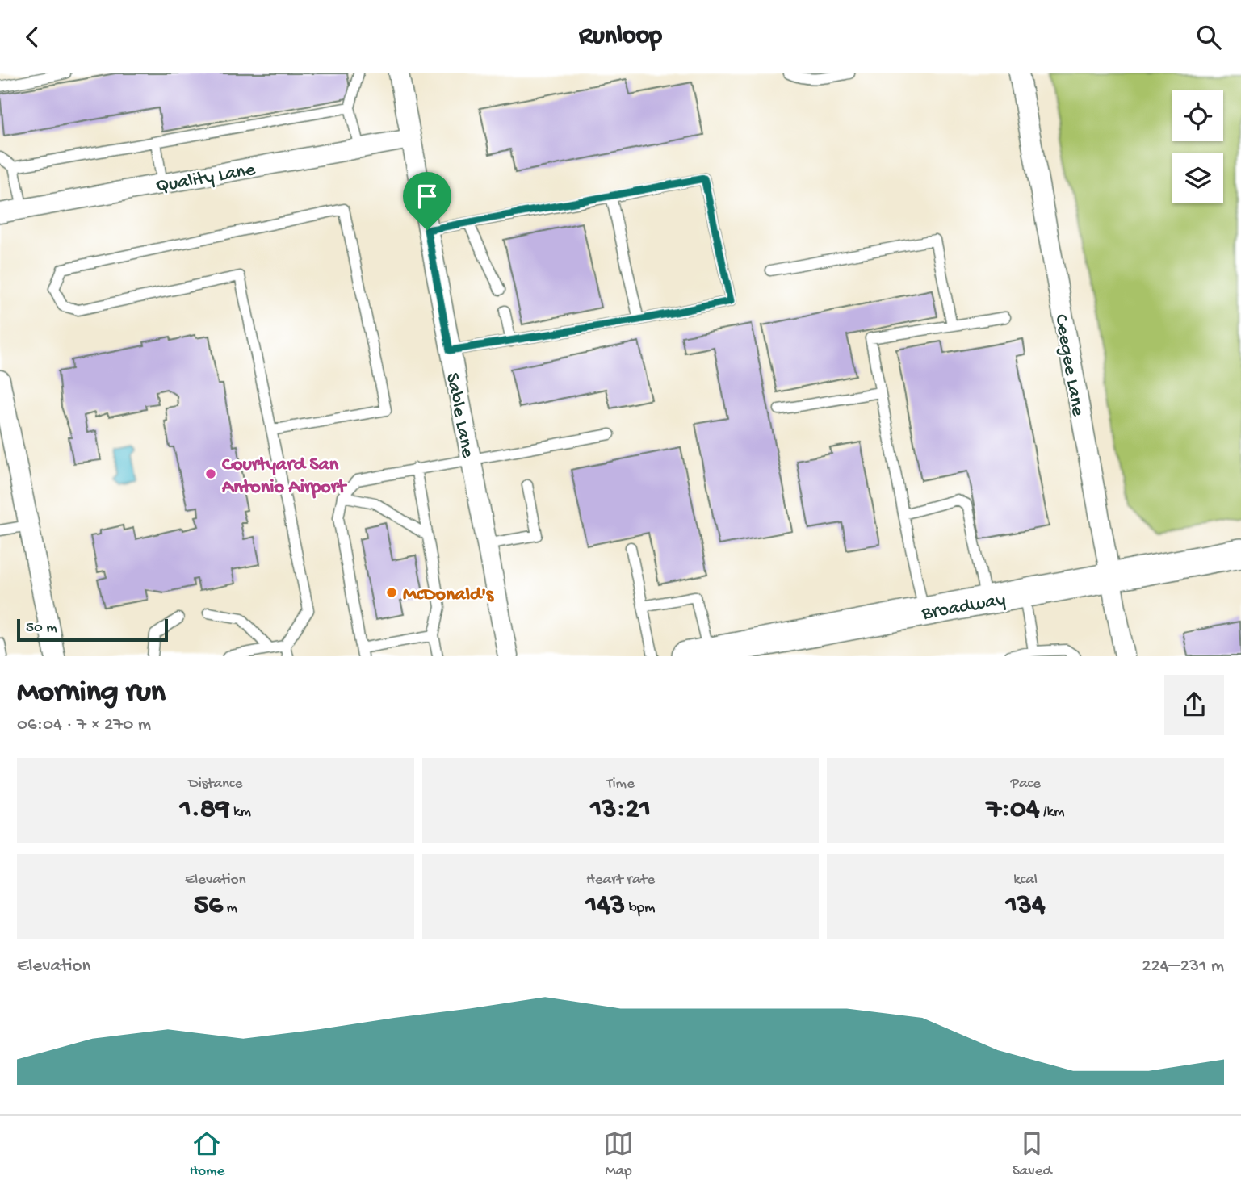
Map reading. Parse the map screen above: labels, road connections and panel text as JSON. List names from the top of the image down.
{
  "streets": {
    "main road": ["Broadway"],
    "street": ["Quality Lane", "Ceegee Lane", "Sable Lane"]
  },
  "crossings": [
    ["Quality Lane", "Sable Lane"],
    ["Ceegee Lane", "Broadway"]
  ],
  "places": ["Courtyard San Antonio Airport", "McDonald's"],
  "scale_bar": "50 m",
  "page": {
    "header": "Runloop",
    "scale": "50 m",
    "heading": ["Morning run", "06:04 · 7 × 270 m"],
    "stats": [
      ["Distance", "1.89 km"],
      ["Time", "13:21"],
      ["Pace", "7:04 /km"],
      ["Elevation", "56 m"],
      ["Heart rate", "143 bpm"],
      ["kcal", "134"]
    ],
    "chart": ["Elevation", "224–231 m"],
    "tabs": ["Home", "Map", "Saved"]
  }
}
